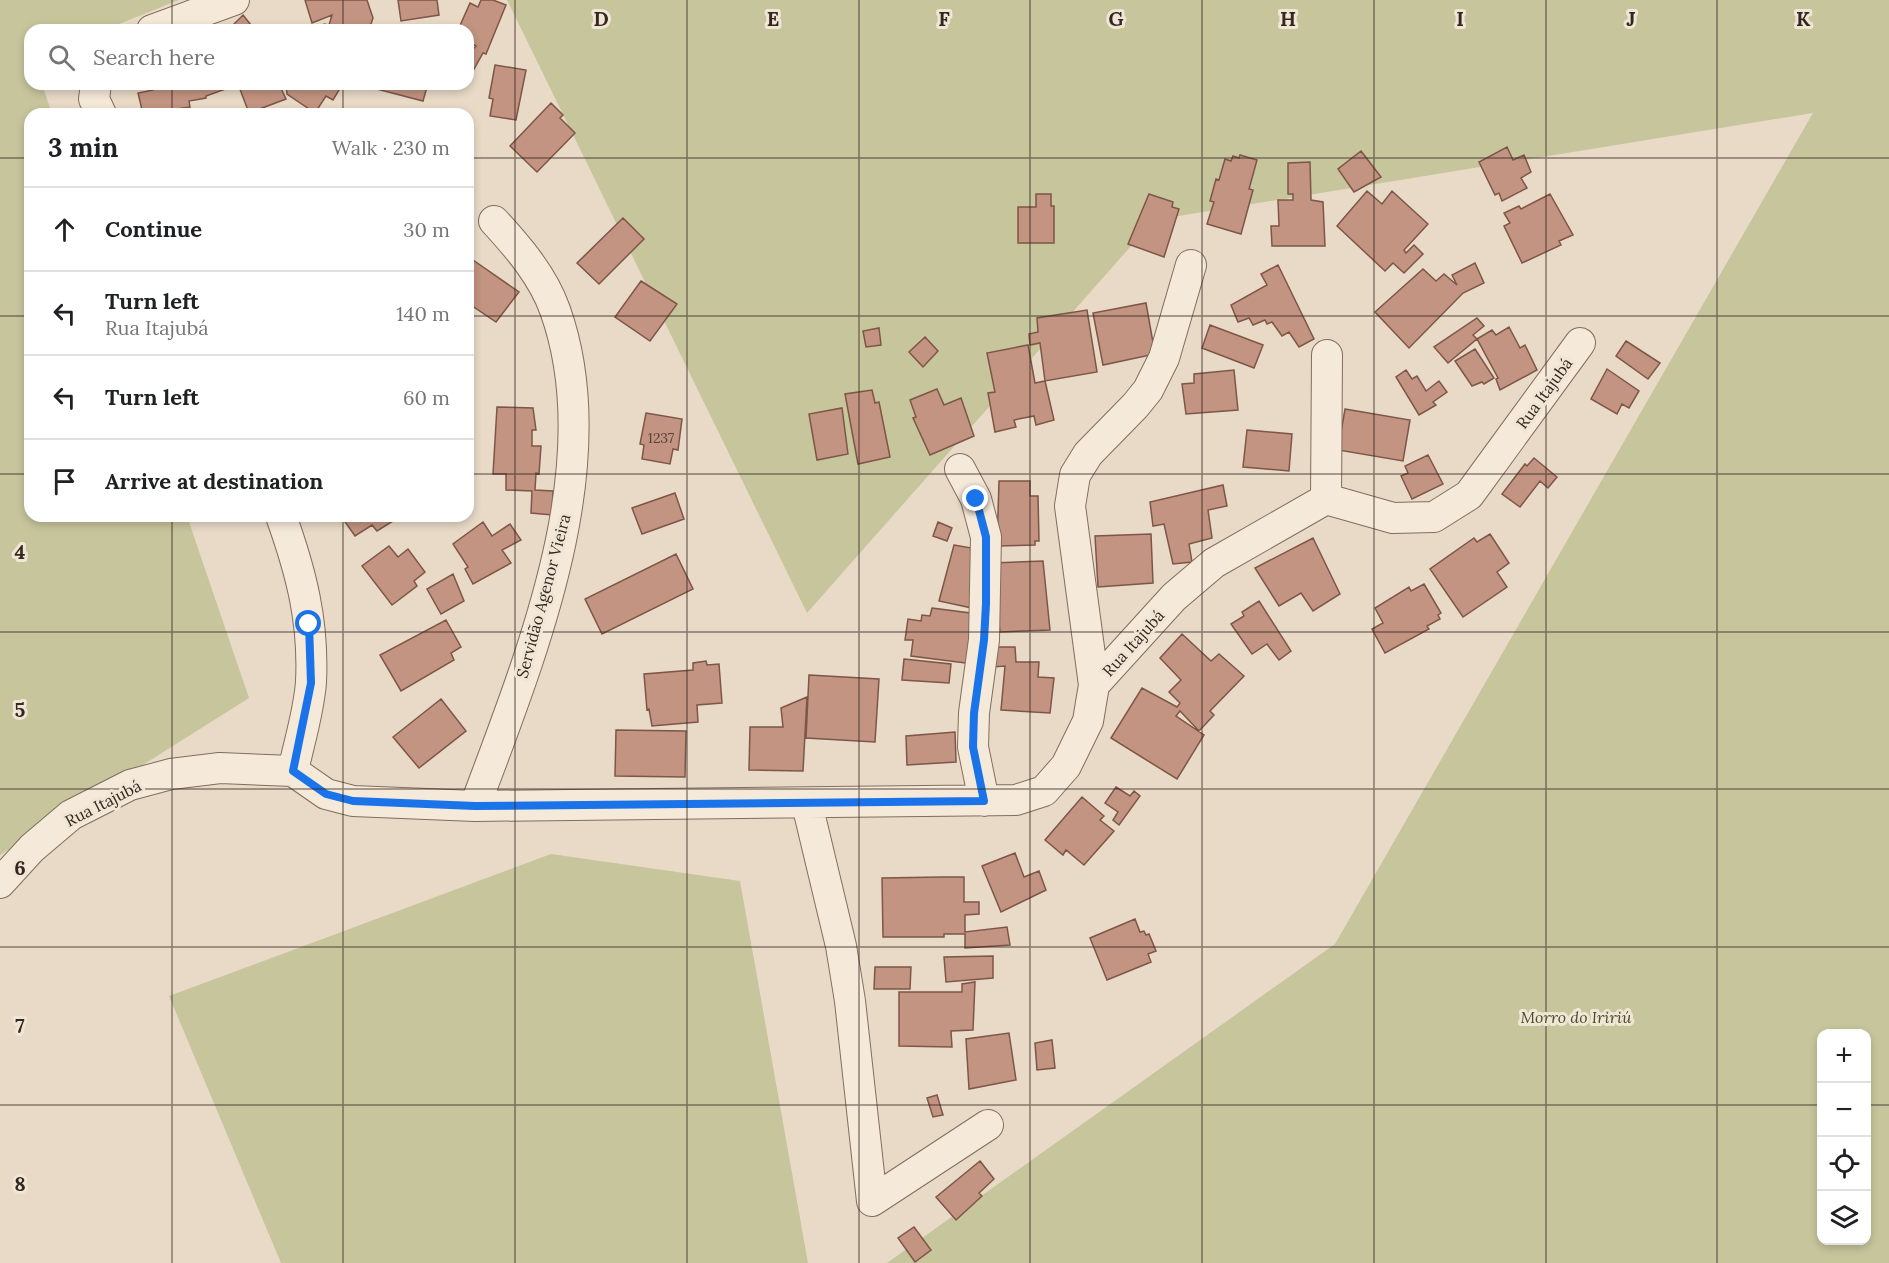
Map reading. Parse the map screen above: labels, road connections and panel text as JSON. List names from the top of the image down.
{
  "streets": {
    "street": ["Rua Itajubá", "Servidão Agenor Vieira"]
  },
  "crossings": [
    ["Rua Itajubá", "Servidão Agenor Vieira"]
  ],
  "parks": ["Morro do Iririú"],
  "house_numbers": ["1237"],
  "page": {
    "search": "Search here",
    "heading": ["3 min", "Walk · 230 m"],
    "list": [
      ["Continue", "30 m"],
      ["Turn left", "Rua Itajubá", "140 m"],
      ["Turn left", "60 m"],
      "Arrive at destination"
    ],
    "map_buttons": ["+", "−"]
  },
  "grid": {
    "columns": [
      "D",
      "E",
      "F",
      "G",
      "H",
      "I",
      "J",
      "K"
    ],
    "rows": [
      "4",
      "5",
      "6",
      "7",
      "8"
    ]
  }
}
